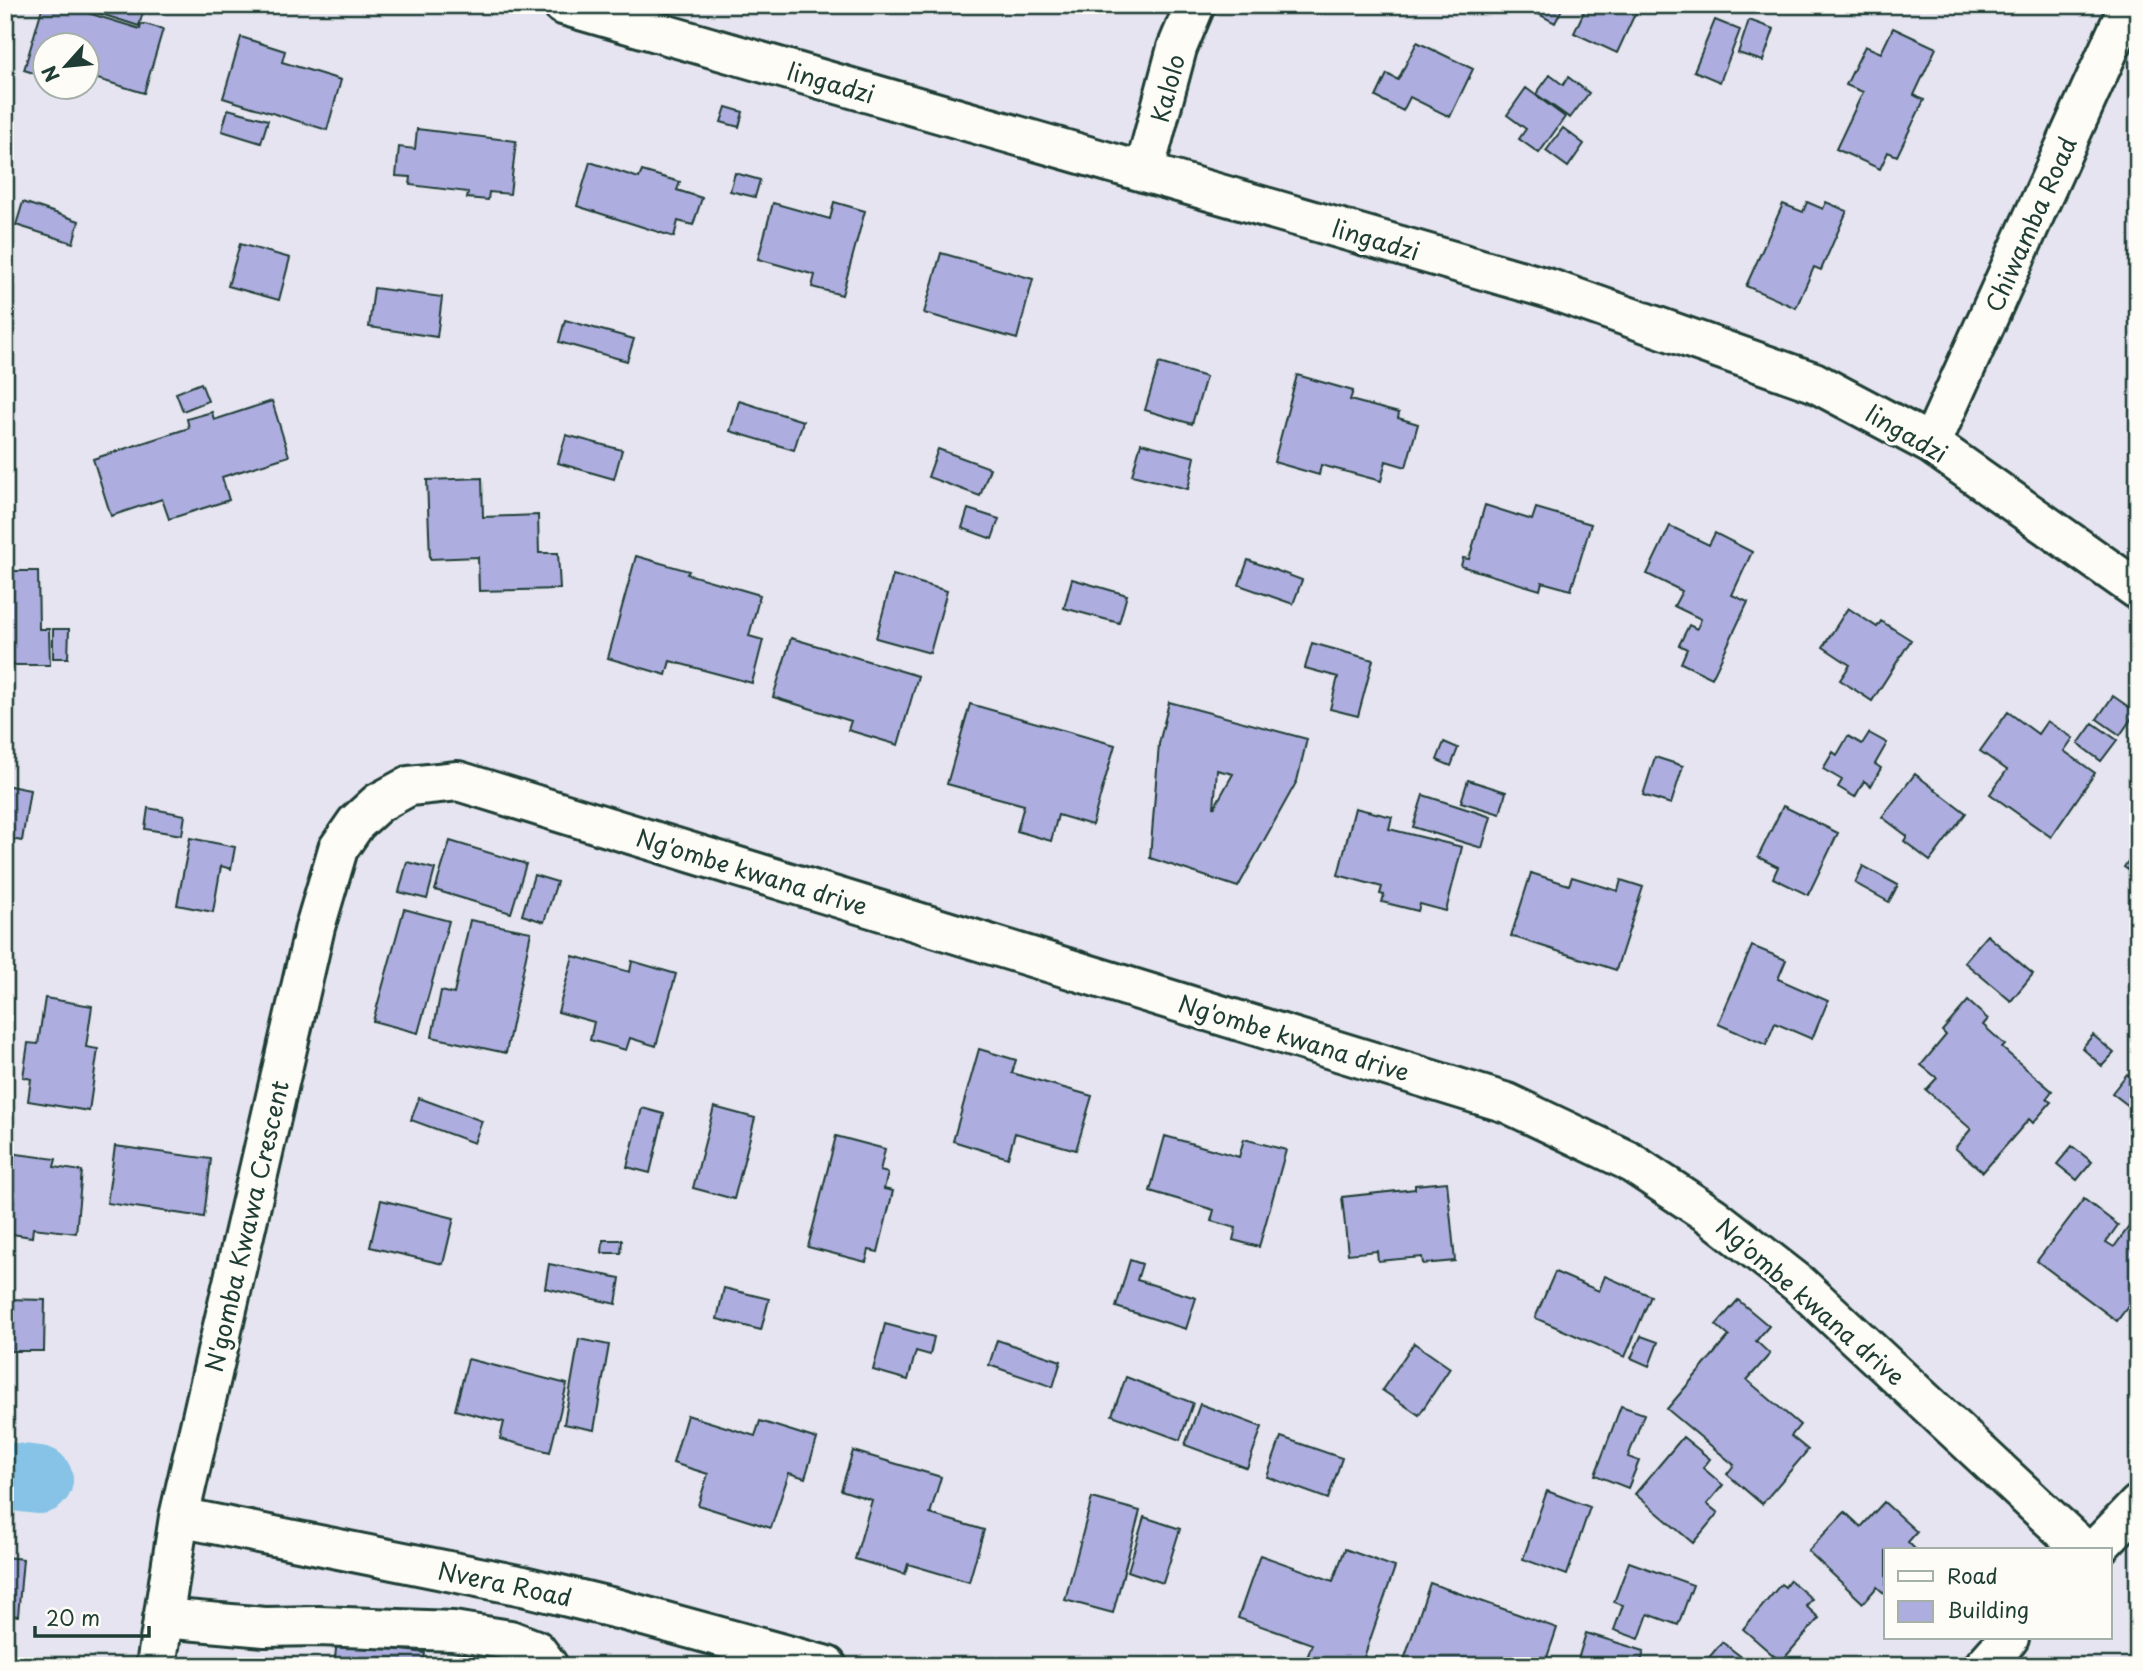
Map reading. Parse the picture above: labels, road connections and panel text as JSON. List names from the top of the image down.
{
  "streets": {
    "street": [
      "lingadzi",
      "Kalolo",
      "Chiwamba Road",
      "Ng'ombe kwana drive",
      "N'gomba Kwawa Crescent",
      "Nvera Road"
    ]
  },
  "crossings": [
    ["lingadzi", "Kalolo"],
    ["lingadzi", "Chiwamba Road"],
    ["Ng'ombe kwana drive", "N'gomba Kwawa Crescent"],
    ["N'gomba Kwawa Crescent", "Nvera Road"]
  ],
  "legend": ["Road", "Building"],
  "scale_bar": "20 m",
  "north": "bottom left"
}
